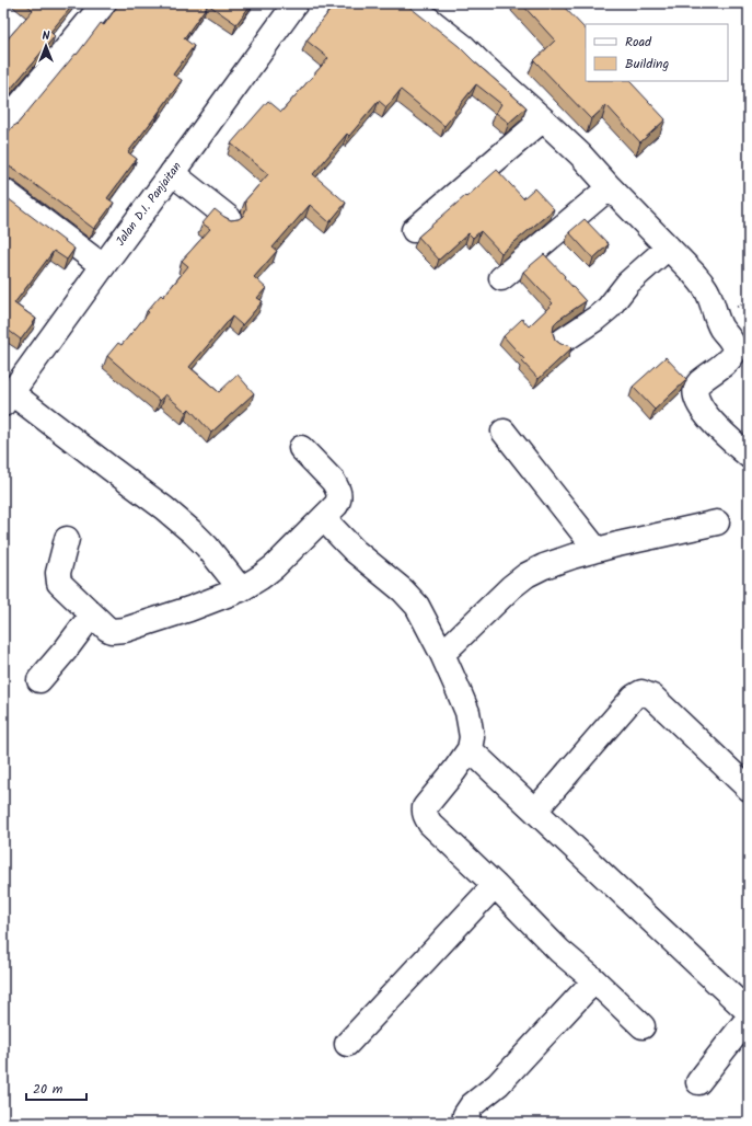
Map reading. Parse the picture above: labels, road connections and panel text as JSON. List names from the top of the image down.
{
  "streets": {
    "street": ["Jalan D.I. Panjaitan"]
  },
  "legend": ["Road", "Building"],
  "scale_bar": "20 m",
  "north": "top"
}
